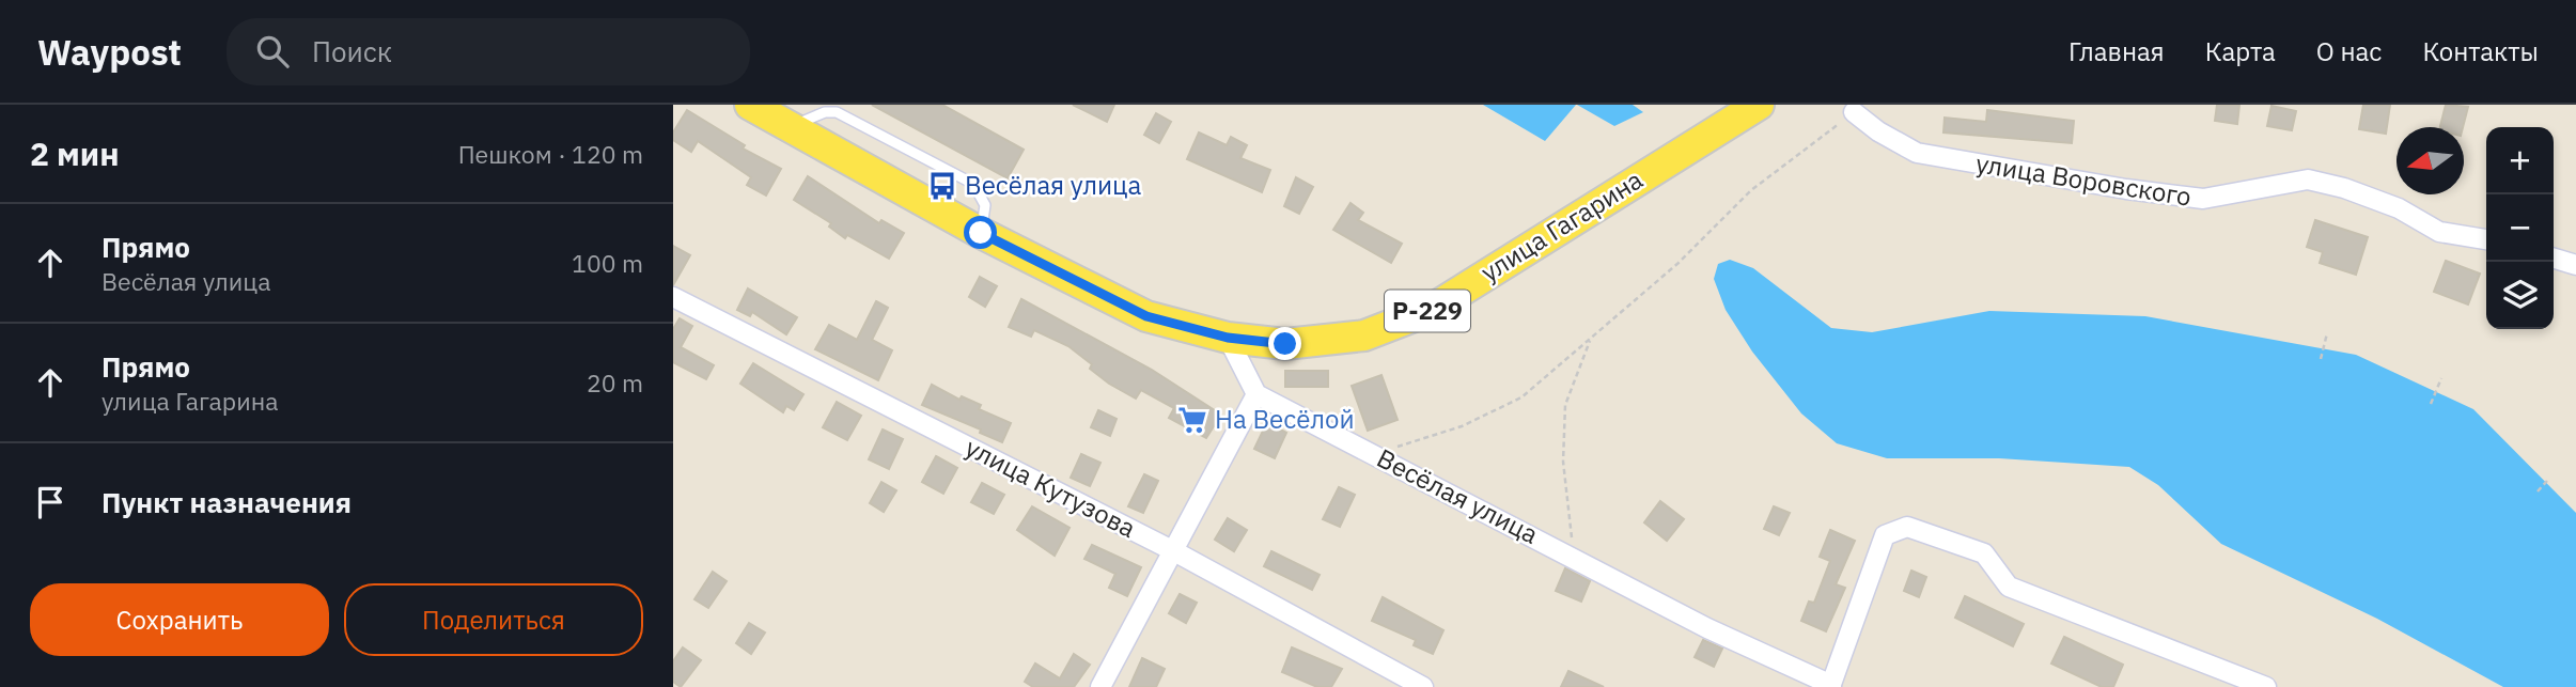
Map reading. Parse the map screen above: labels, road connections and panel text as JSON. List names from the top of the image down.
{
  "streets": {
    "main road": ["улица Гагарина", "Р-229"],
    "street": ["улица Воровского", "улица Кутузова", "Весёлая улица"]
  },
  "crossings": [
    ["улица Гагарина", "Р-229"]
  ],
  "places": {
    "bus stop": ["Весёлая улица"],
    "supermarket": ["На Весёлой"]
  },
  "north": "left",
  "page": {
    "header": "Waypost",
    "search": "Поиск",
    "nav": [
      "Главная",
      "Карта",
      "О нас",
      "Контакты"
    ],
    "heading": ["2 мин", "Пешком · 120 m"],
    "map_buttons": ["+", "−"],
    "list": [
      ["Прямо", "Весёлая улица", "100 m"],
      ["Прямо", "улица Гагарина", "20 m"],
      "Пункт назначения"
    ],
    "buttons": ["Сохранить", "Поделиться"]
  }
}
